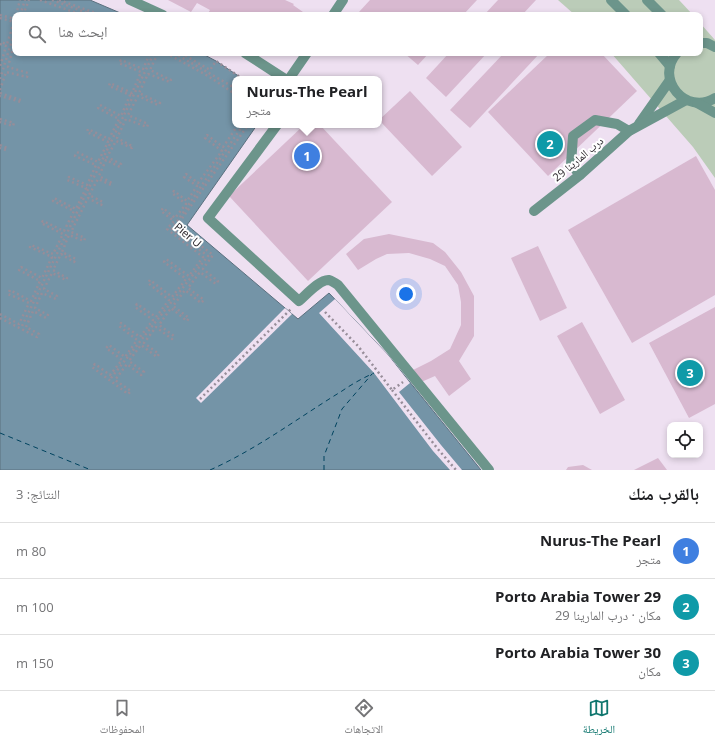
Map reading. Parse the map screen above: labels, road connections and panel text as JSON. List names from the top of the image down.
{
  "streets": {
    "street": ["درب المارينا 29"],
    "path": ["Pier U"]
  },
  "page": {
    "search": "ابحث هنا",
    "popup": ["Nurus-The Pearl", "متجر"],
    "pins": ["2", "1", "3"],
    "heading": ["بالقرب منك", "النتائج: 3"],
    "list": [
      {
        "mark": "1",
        "name": "Nurus-The Pearl",
        "note": "متجر",
        "value": "80 m"
      },
      {
        "mark": "2",
        "name": "Porto Arabia Tower 29",
        "note": "مكان · درب المارينا 29",
        "value": "100 m"
      },
      {
        "mark": "3",
        "name": "Porto Arabia Tower 30",
        "note": "مكان",
        "value": "150 m"
      }
    ],
    "nav": ["الخريطة", "الاتجاهات", "المحفوظات"]
  }
}
